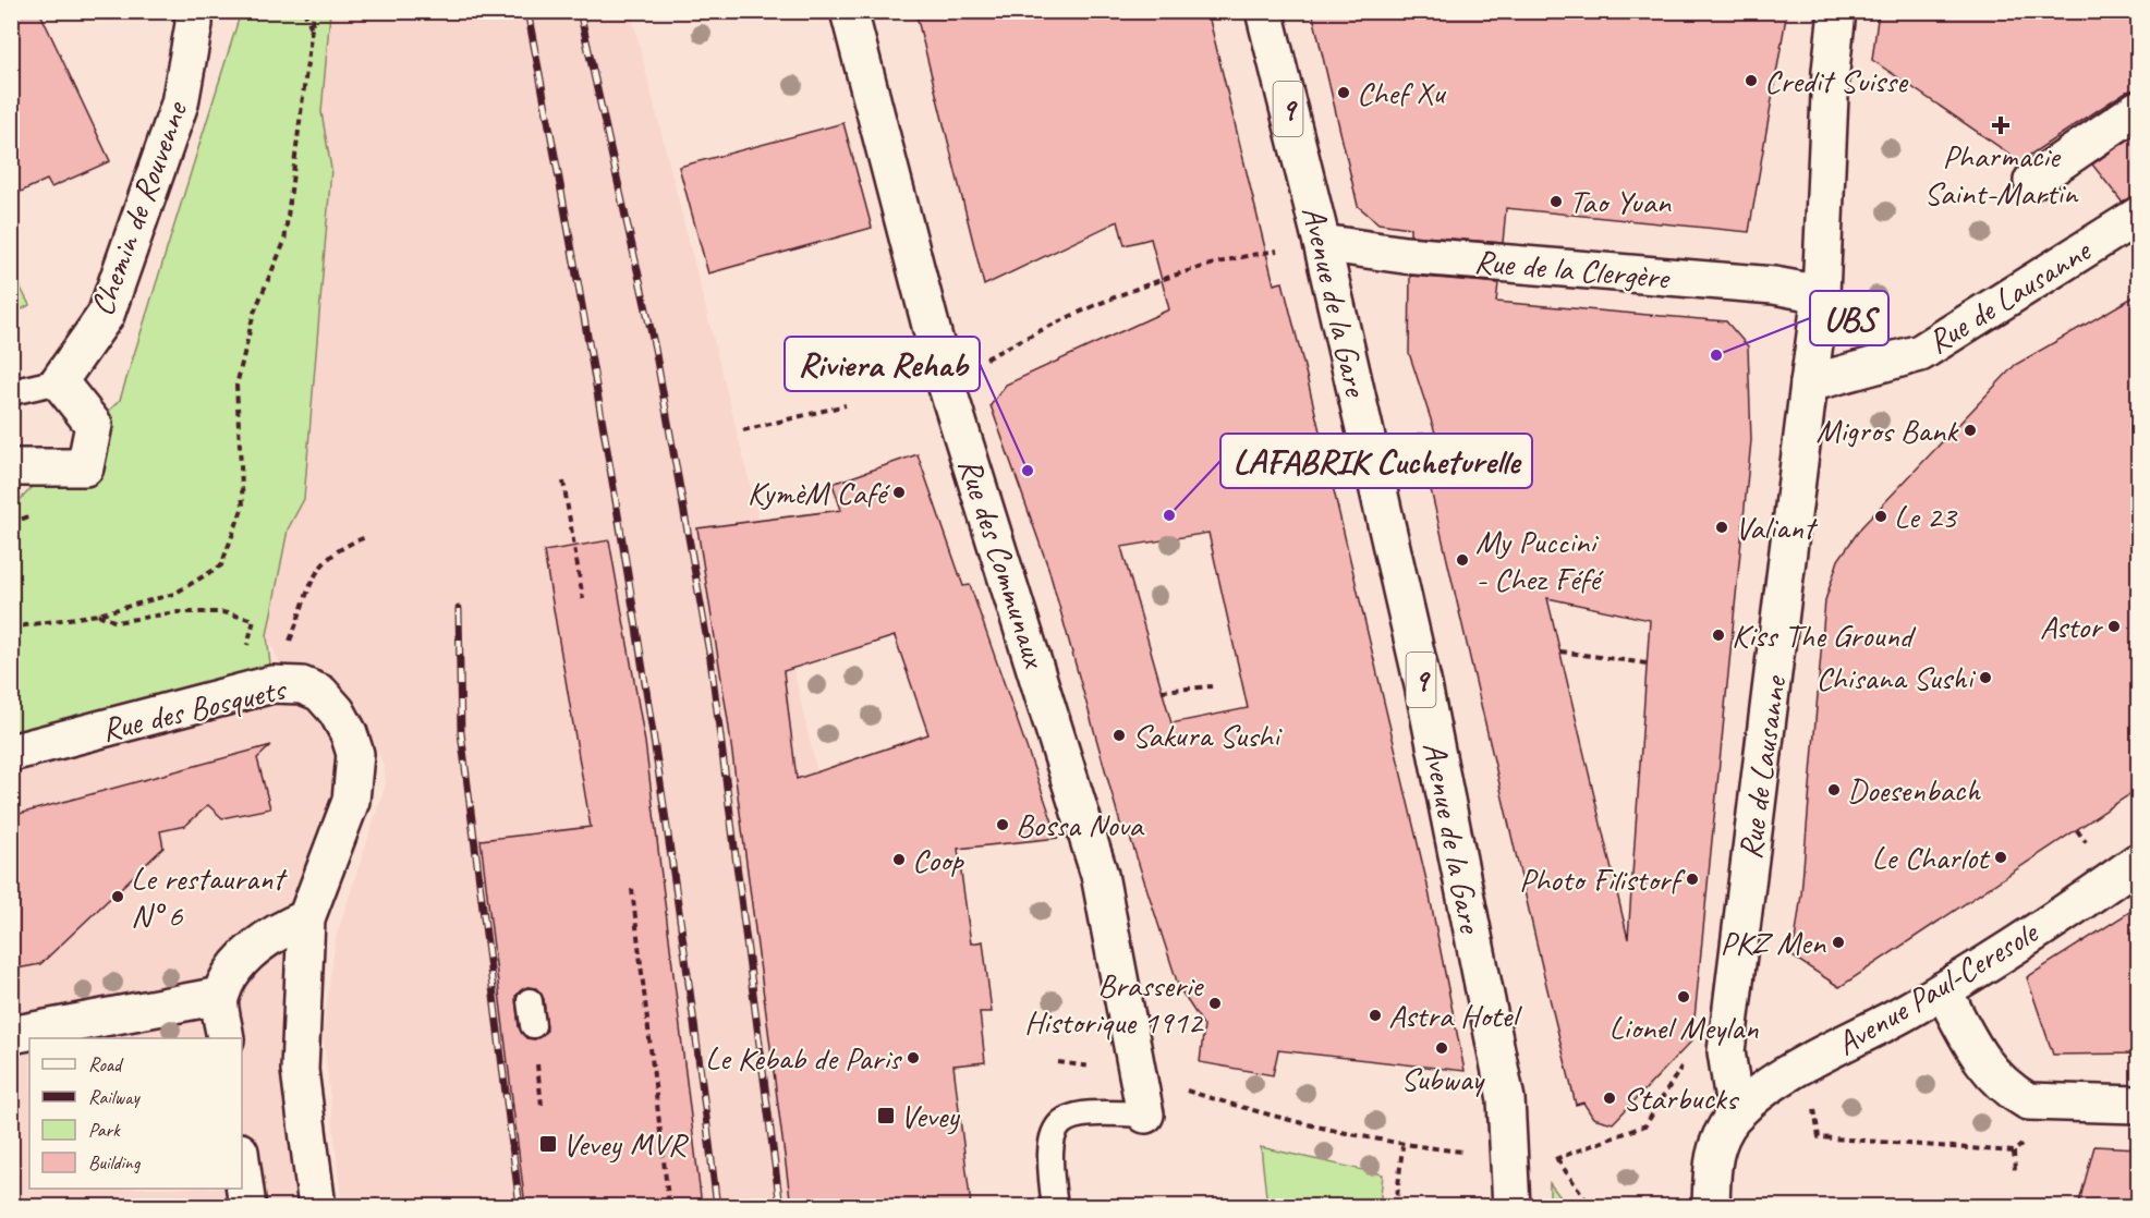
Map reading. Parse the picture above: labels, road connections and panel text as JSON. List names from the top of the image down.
{
  "streets": {
    "street": [
      "9",
      "Chemin de Rouvenne",
      "Rue de la Clergère",
      "Rue de Lausanne",
      "Avenue de la Gare",
      "Rue des Communaux",
      "Rue des Bosquets",
      "Avenue Paul-Ceresole"
    ]
  },
  "crossings": [
    ["Rue de la Clergère", "Avenue de la Gare"],
    ["Rue de Lausanne", "Avenue Paul-Ceresole"]
  ],
  "places": {
    "other": [
      "Credit Suisse",
      "Chef Xu",
      "Tao Yuan",
      "UBS",
      "Migros Bank",
      "Riviera Rehab",
      "KymèM Café",
      "LAFABRIK Cucheturelle",
      "Le 23",
      "Valiant",
      "My Puccini - Chez Féfé",
      "Astor",
      "Kiss The Ground",
      "Chisana Sushi",
      "Sakura Sushi",
      "Doesenbach",
      "Bossa Nova",
      "Le Charlot",
      "Coop",
      "Photo Filistorf",
      "Le restaurant N° 6",
      "PKZ Men",
      "Lionel Meylan",
      "Brasserie Historique 1912",
      "Astra Hotel",
      "Subway",
      "Le Kebab de Paris",
      "Starbucks"
    ],
    "health": ["Pharmacie Saint-Martin"],
    "transit": ["Vevey", "Vevey MVR"]
  },
  "legend": [
    "Road",
    "Railway",
    "Park",
    "Building"
  ]
}
